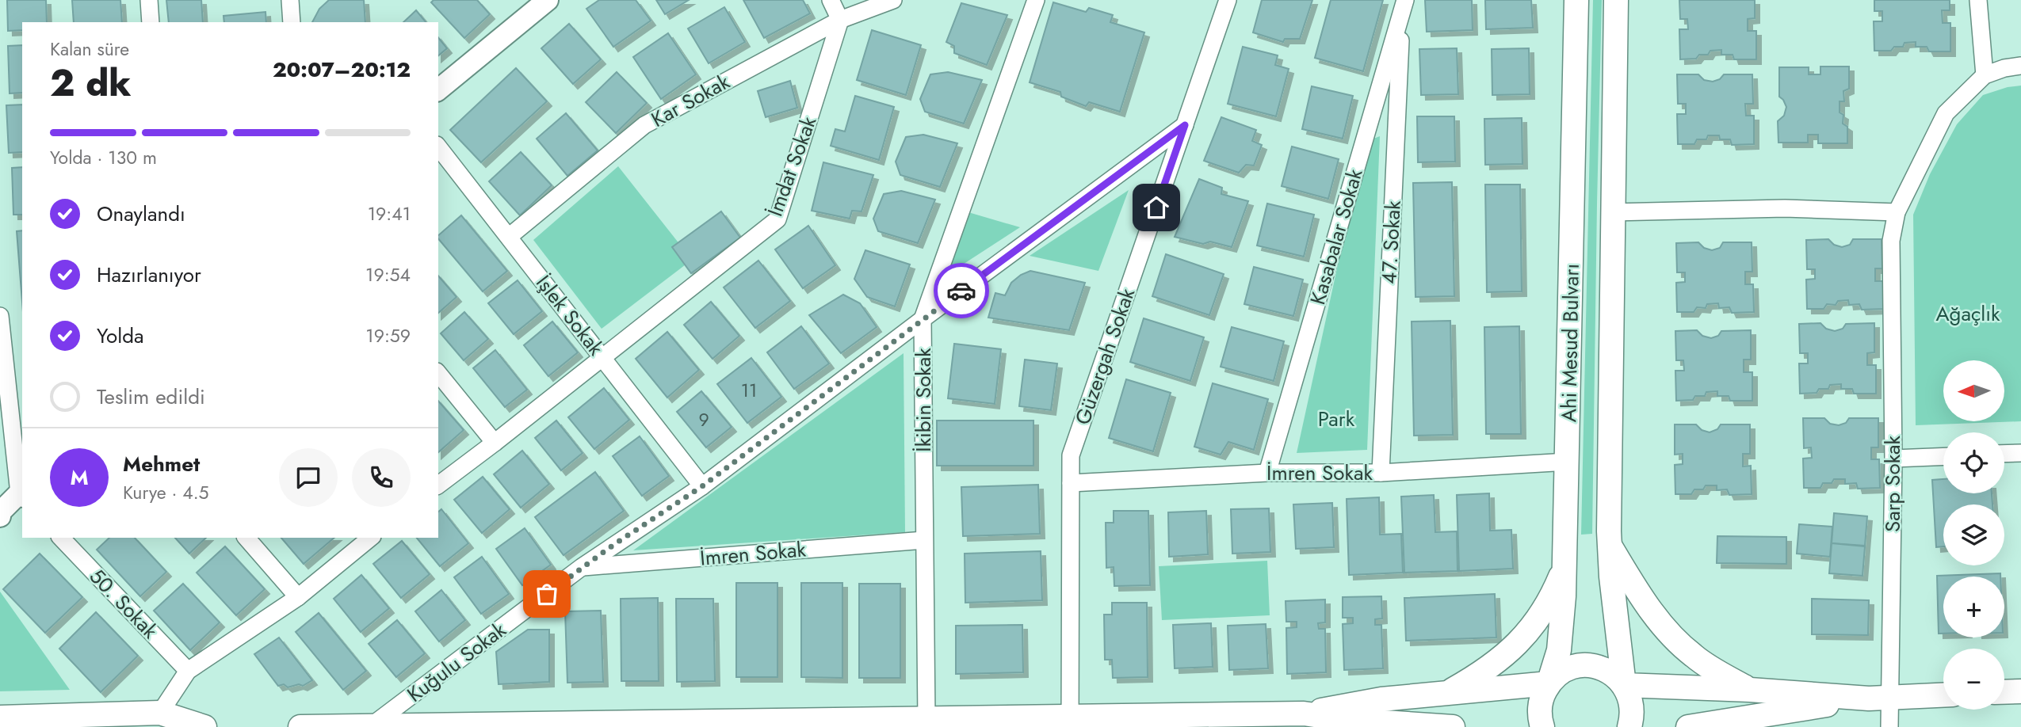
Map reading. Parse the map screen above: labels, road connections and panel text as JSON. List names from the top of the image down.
{
  "streets": {
    "main road": ["Ahi Mesud Bulvarı"],
    "street": [
      "Kar Sokak",
      "İmdat Sokak",
      "Kasabalar Sokak",
      "47. Sokak",
      "İşlek Sokak",
      "Güzergah Sokak",
      "İkibin Sokak",
      "İmren Sokak",
      "Sarp Sokak",
      "50. Sokak",
      "Kuğulu Sokak"
    ]
  },
  "crossings": [
    ["Kar Sokak", "İmdat Sokak"],
    ["Kar Sokak", "İşlek Sokak"],
    ["İmdat Sokak", "İşlek Sokak"],
    ["Kasabalar Sokak", "47. Sokak"],
    ["Kasabalar Sokak", "İmren Sokak"],
    ["47. Sokak", "İmren Sokak"],
    ["İşlek Sokak", "Kuğulu Sokak"],
    ["Ahi Mesud Bulvarı", "İmren Sokak"],
    ["Güzergah Sokak", "İmren Sokak"],
    ["Güzergah Sokak", "Kuğulu Sokak"],
    ["İkibin Sokak", "İmren Sokak"],
    ["İkibin Sokak", "Kuğulu Sokak"],
    ["İmren Sokak", "Kuğulu Sokak"]
  ],
  "parks": ["Ağaçlık", "Park"],
  "house_numbers": ["11", "9"],
  "north": "left",
  "page": {
    "heading": ["2 dk", "Kalan süre", "20:07–20:12"],
    "panel": ["Mehmet", "Kurye · 4.5"],
    "bar": "Yolda · 130 m",
    "list": [
      ["Onaylandı", "19:41"],
      ["Hazırlanıyor", "19:54"],
      ["Yolda", "19:59"],
      "Teslim edildi"
    ],
    "map_buttons": ["+", "−"],
    "round": "M"
  }
}
